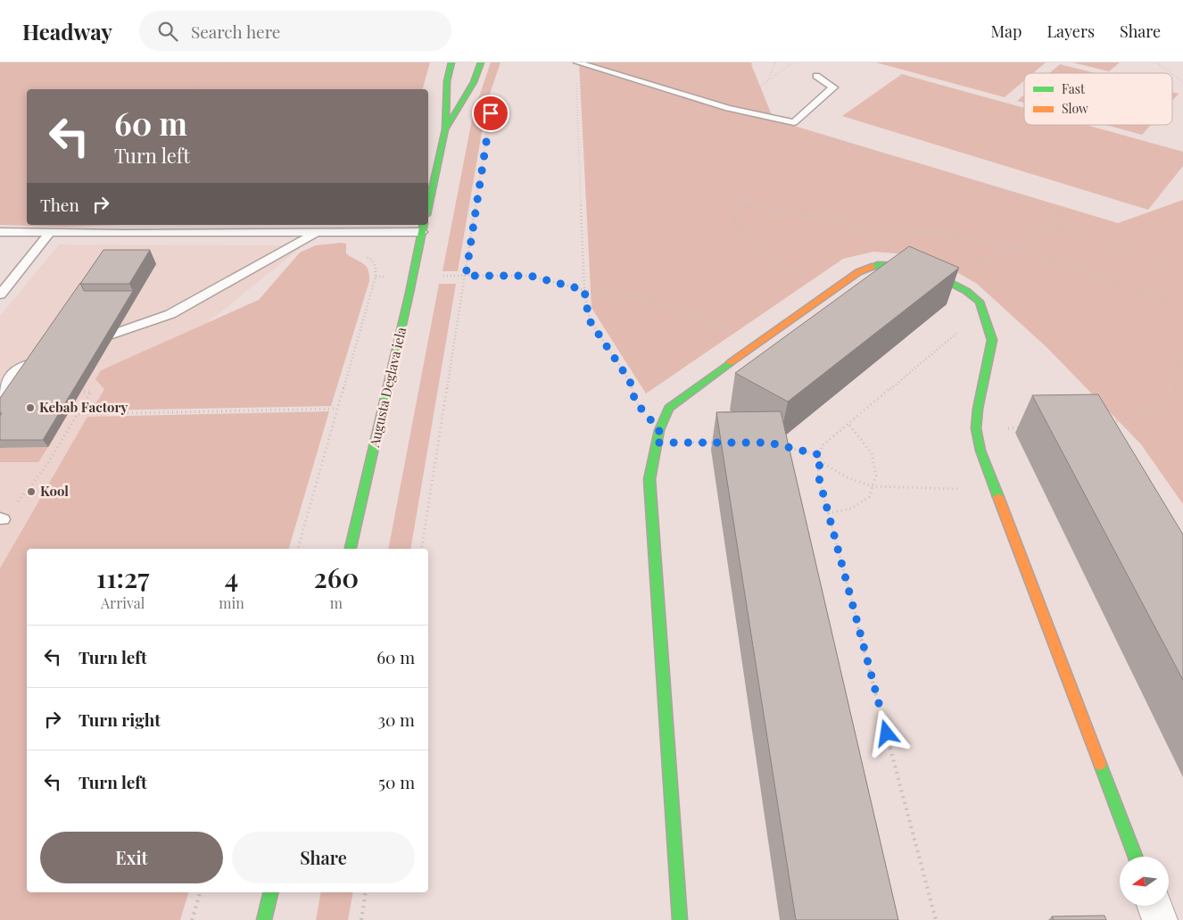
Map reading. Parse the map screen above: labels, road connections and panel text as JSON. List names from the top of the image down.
{
  "streets": {
    "street": ["Augusta Deglava iela"]
  },
  "places": ["Kebab Factory", "Kool"],
  "legend": ["Fast", "Slow"],
  "north": "left",
  "page": {
    "header": "Headway",
    "search": "Search here",
    "nav": ["Map", "Layers", "Share"],
    "turn": ["60 m", "Turn left"],
    "then": "Then",
    "eta": [
      "11:27",
      "Arrival",
      "4",
      "min",
      "260",
      "m"
    ],
    "list": [
      {
        "name": "Turn left",
        "value": "60 m"
      },
      {
        "name": "Turn right",
        "value": "30 m"
      },
      {
        "name": "Turn left",
        "value": "50 m"
      }
    ],
    "buttons": ["Exit", "Share"]
  }
}
